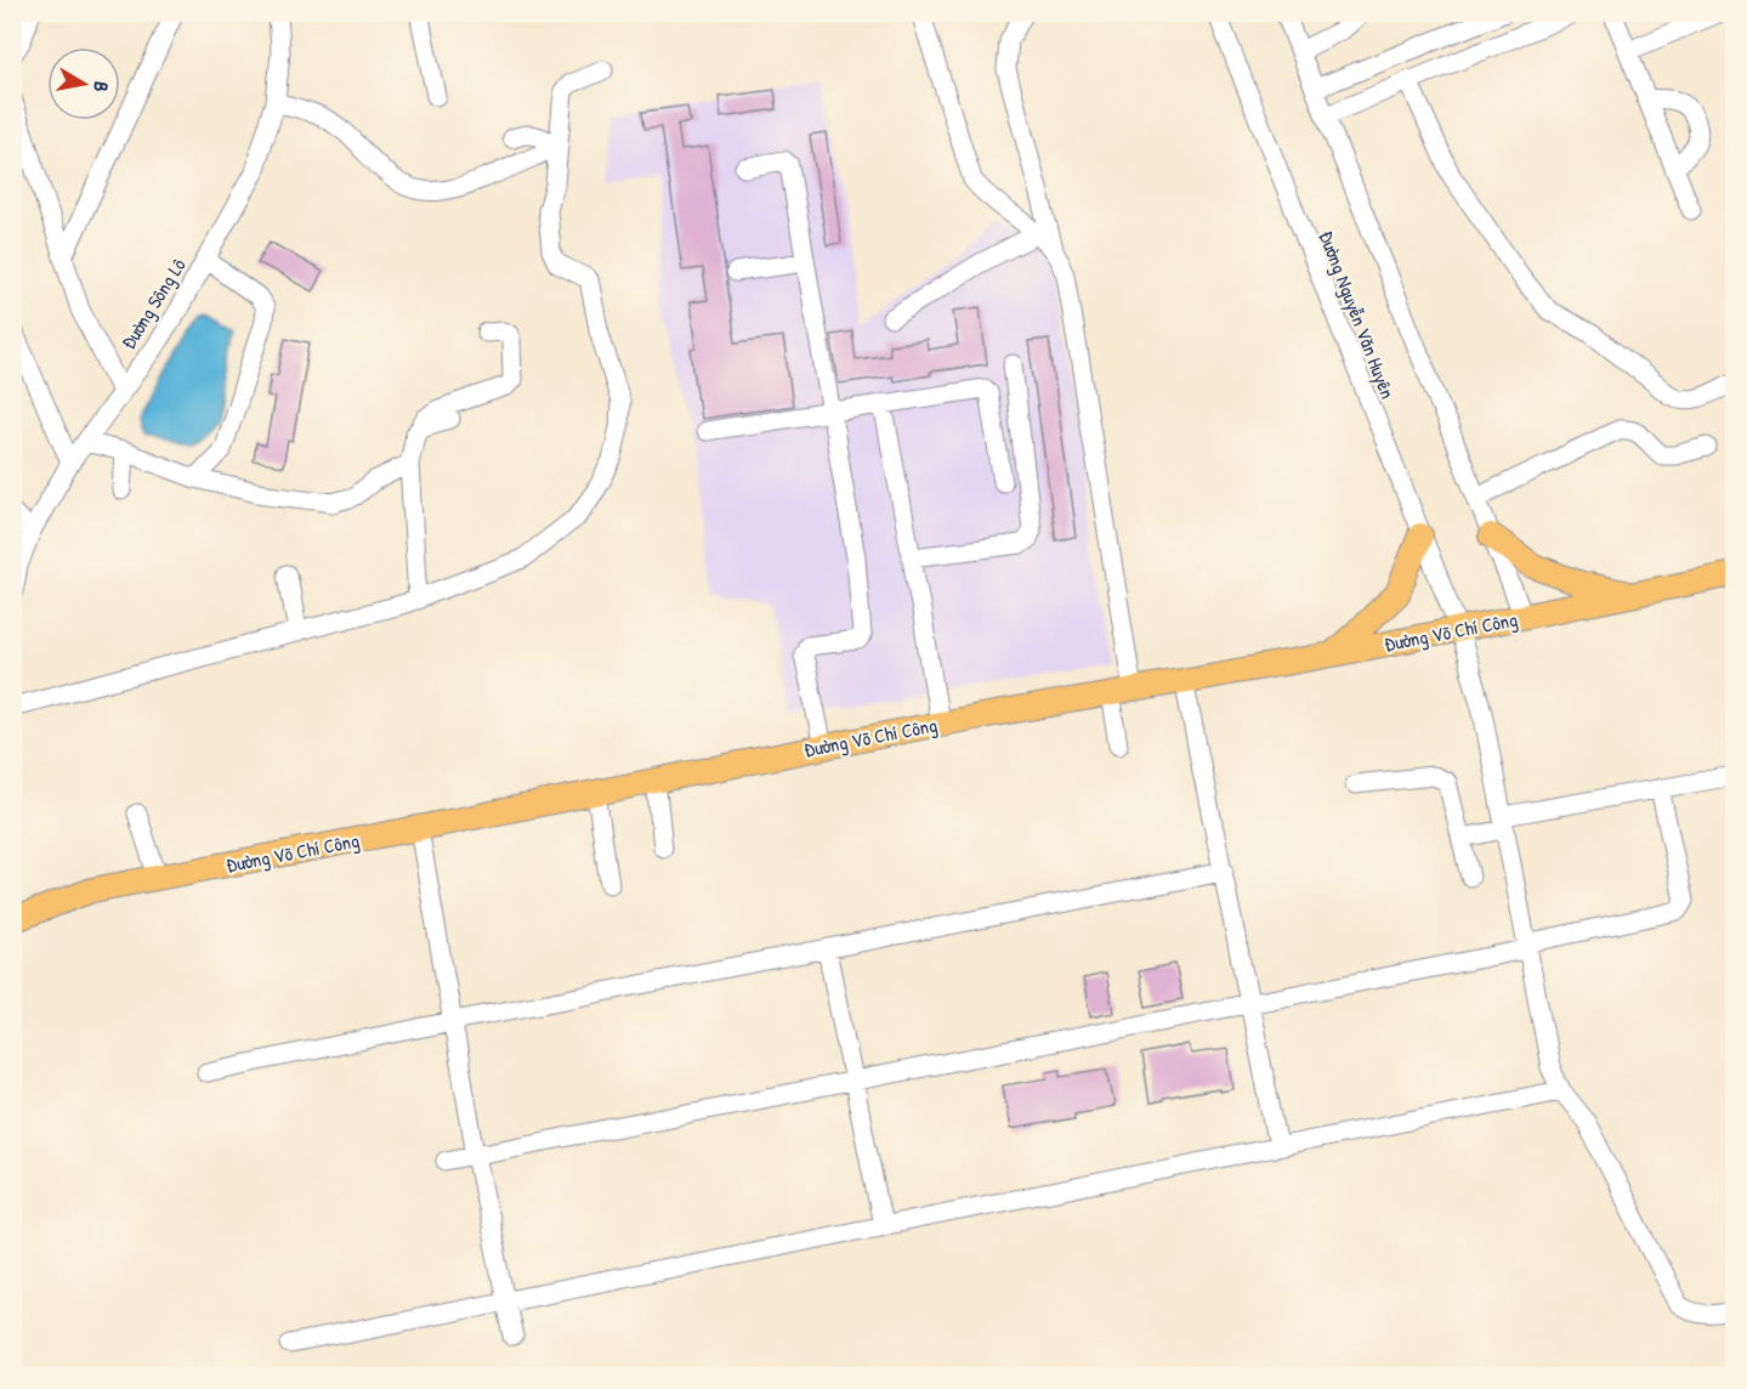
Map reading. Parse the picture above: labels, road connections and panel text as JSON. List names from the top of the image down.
{
  "streets": {
    "main road": ["Đường Võ Chí Công"],
    "street": ["Đường Sông Lô", "Đường Nguyễn Văn Huyên"]
  },
  "crossings": [
    ["Đường Nguyễn Văn Huyên", "Đường Võ Chí Công"]
  ],
  "north": "right"
}
